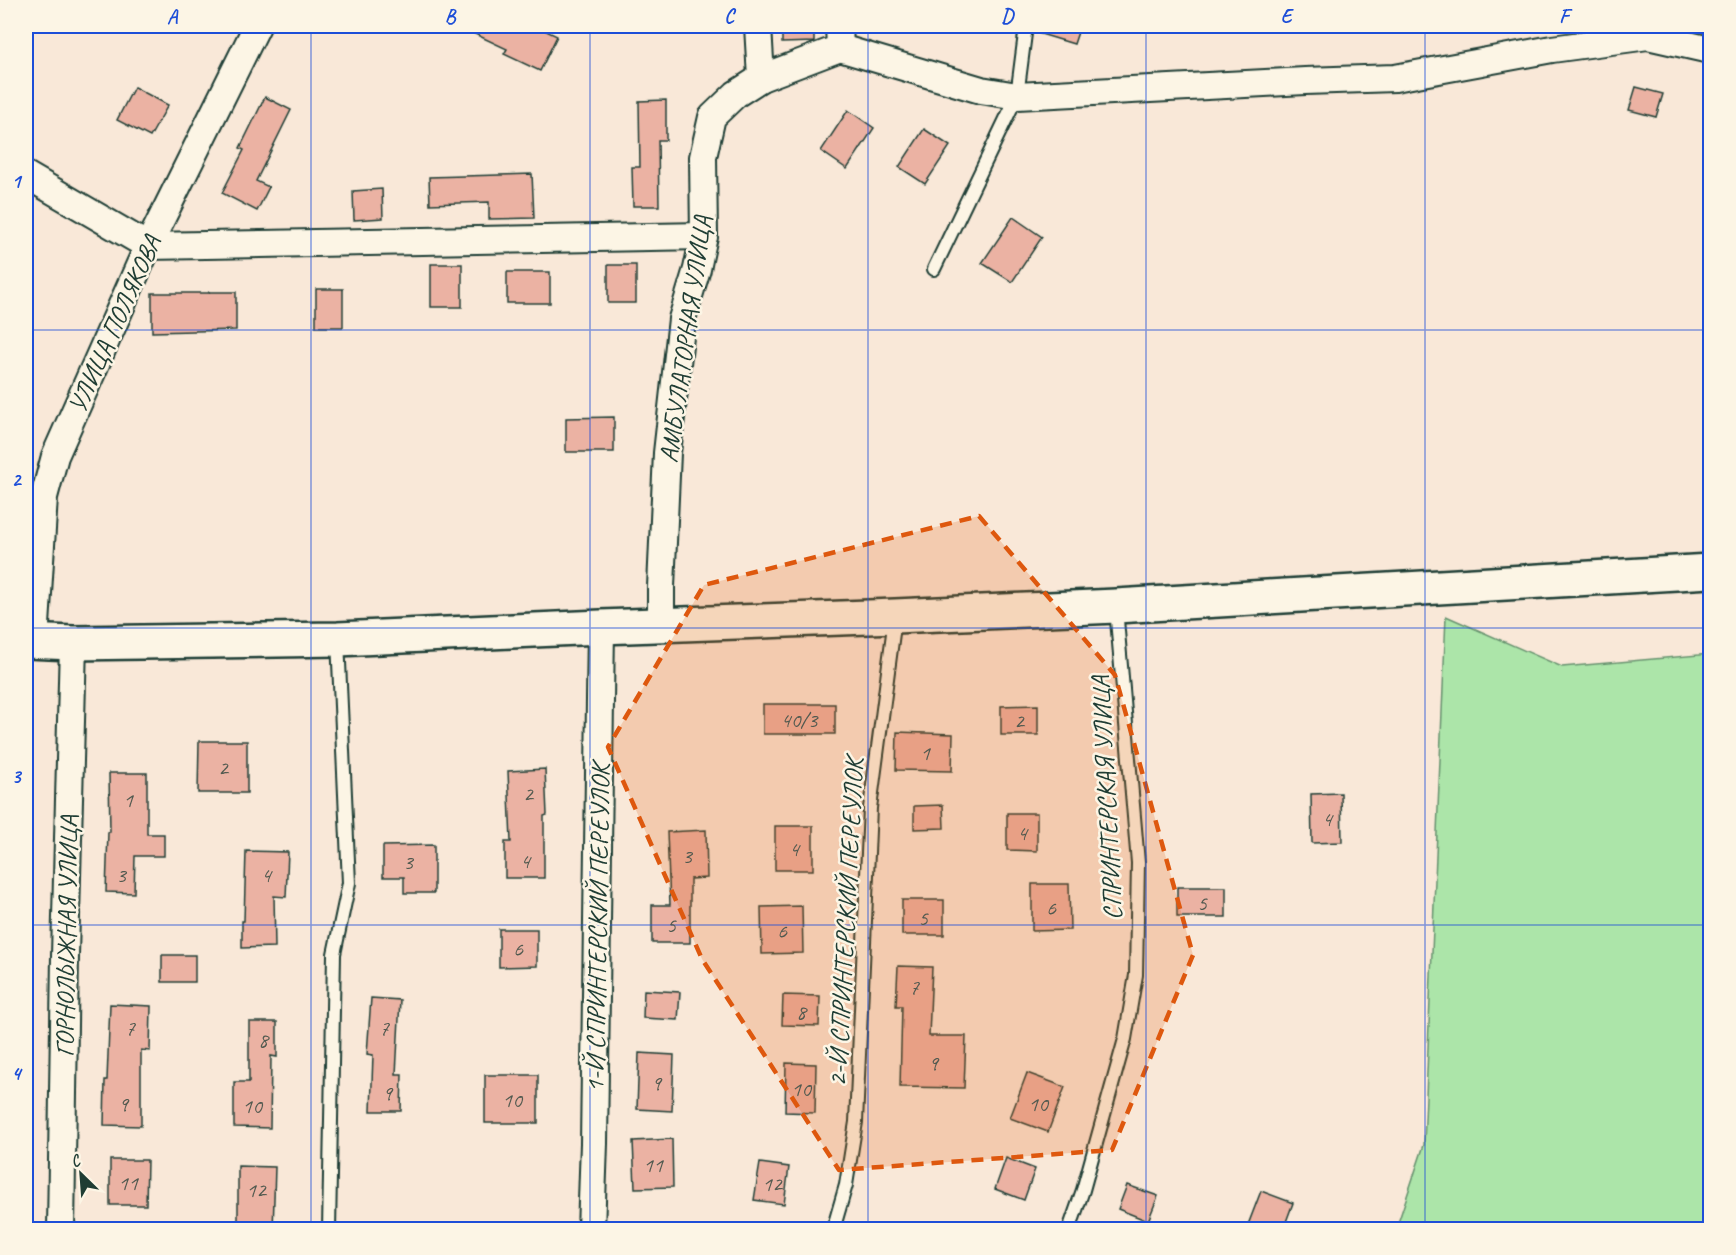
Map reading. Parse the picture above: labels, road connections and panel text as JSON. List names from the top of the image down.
{
  "streets": {
    "street": [
      "УЛИЦА ПОЛЯКОВА",
      "АМБУЛАТОРНАЯ УЛИЦА",
      "1-Й СПРИНТЕРСКИЙ ПЕРЕУЛОК",
      "ГОРНОЛЫЖНАЯ УЛИЦА"
    ],
    "lane": ["СПРИНТЕРСКАЯ УЛИЦА", "2-Й СПРИНТЕРСКИЙ ПЕРЕУЛОК"]
  },
  "house_numbers": [
    "40/3",
    "2",
    "1",
    "2",
    "2",
    "1",
    "4",
    "4",
    "4",
    "3",
    "4",
    "3",
    "3",
    "4",
    "5",
    "6",
    "5",
    "5",
    "6",
    "6",
    "7",
    "8",
    "7",
    "7",
    "8",
    "9",
    "9",
    "10",
    "9",
    "10",
    "9",
    "10",
    "10",
    "11",
    "11",
    "12",
    "12"
  ],
  "north": "top left",
  "grid": {
    "columns": [
      "A",
      "B",
      "C",
      "D",
      "E",
      "F"
    ],
    "rows": [
      "1",
      "2",
      "3",
      "4"
    ]
  }
}
